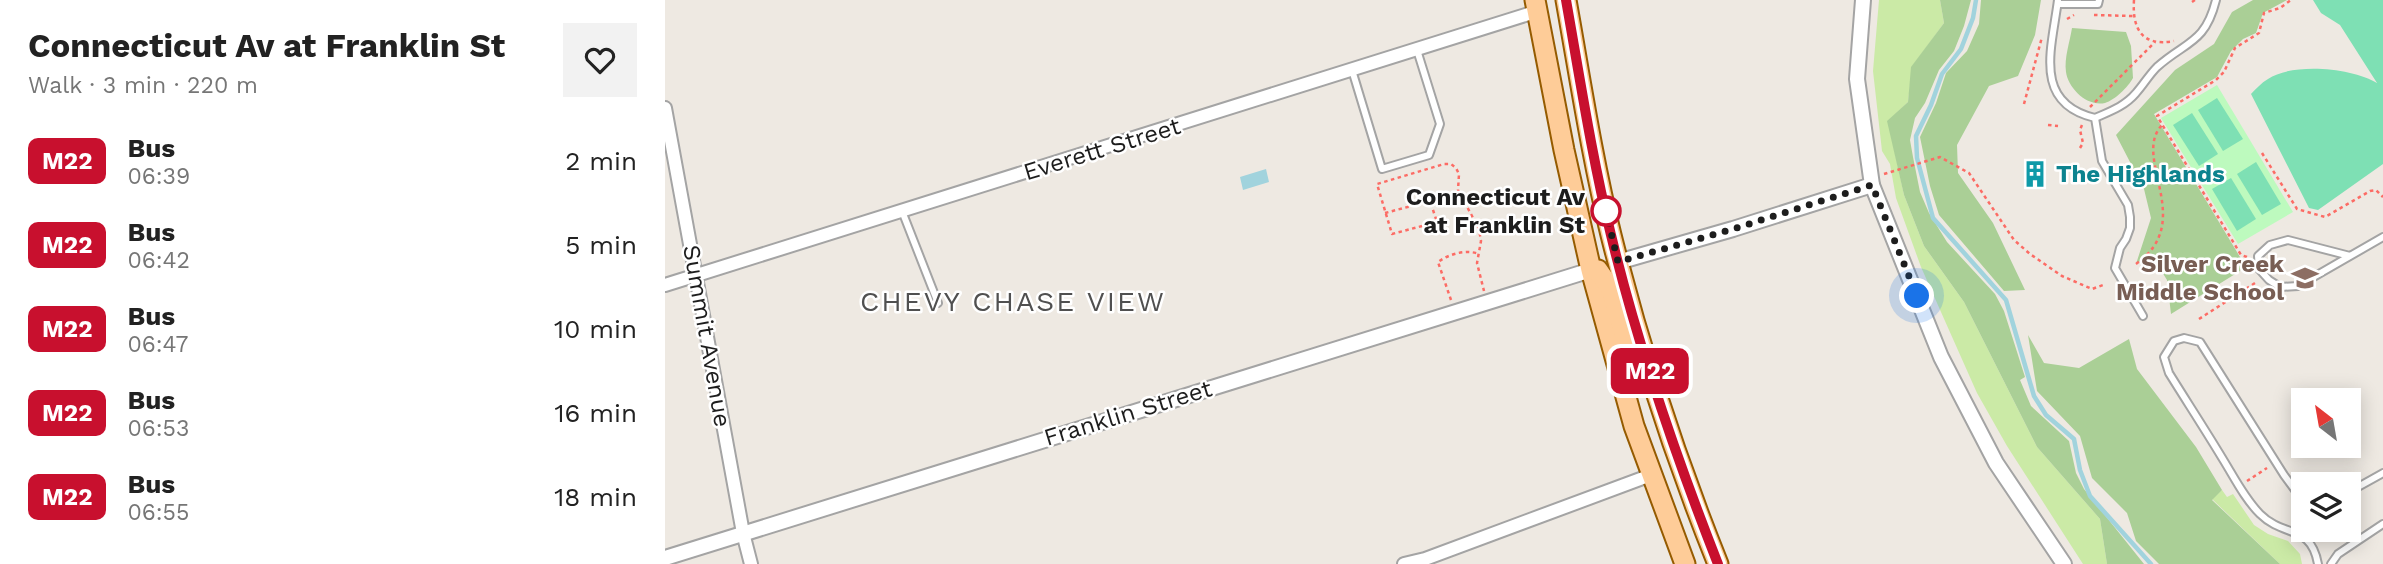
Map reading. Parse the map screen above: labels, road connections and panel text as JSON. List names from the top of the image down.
{
  "streets": {
    "street": ["Everett Street", "Summit Avenue", "Franklin Street"]
  },
  "crossings": [
    ["Everett Street", "Summit Avenue"],
    ["Summit Avenue", "Franklin Street"]
  ],
  "districts": ["CHEVY CHASE VIEW"],
  "places": {
    "building": ["The Highlands"],
    "other": ["Connecticut Av at Franklin St"],
    "school or university": ["Silver Creek Middle School"]
  },
  "lines": ["bus line M22"],
  "north": "top left",
  "page": {
    "heading": ["Connecticut Av at Franklin St", "Walk · 3 min · 220 m"],
    "on_map": "M22",
    "list": [
      {
        "mark": "M22",
        "name": "Bus",
        "note": "06:39",
        "value": "2 min"
      },
      {
        "mark": "M22",
        "name": "Bus",
        "note": "06:42",
        "value": "5 min"
      },
      {
        "mark": "M22",
        "name": "Bus",
        "note": "06:47",
        "value": "10 min"
      },
      {
        "mark": "M22",
        "name": "Bus",
        "note": "06:53",
        "value": "16 min"
      },
      {
        "mark": "M22",
        "name": "Bus",
        "note": "06:55",
        "value": "18 min"
      }
    ]
  }
}
